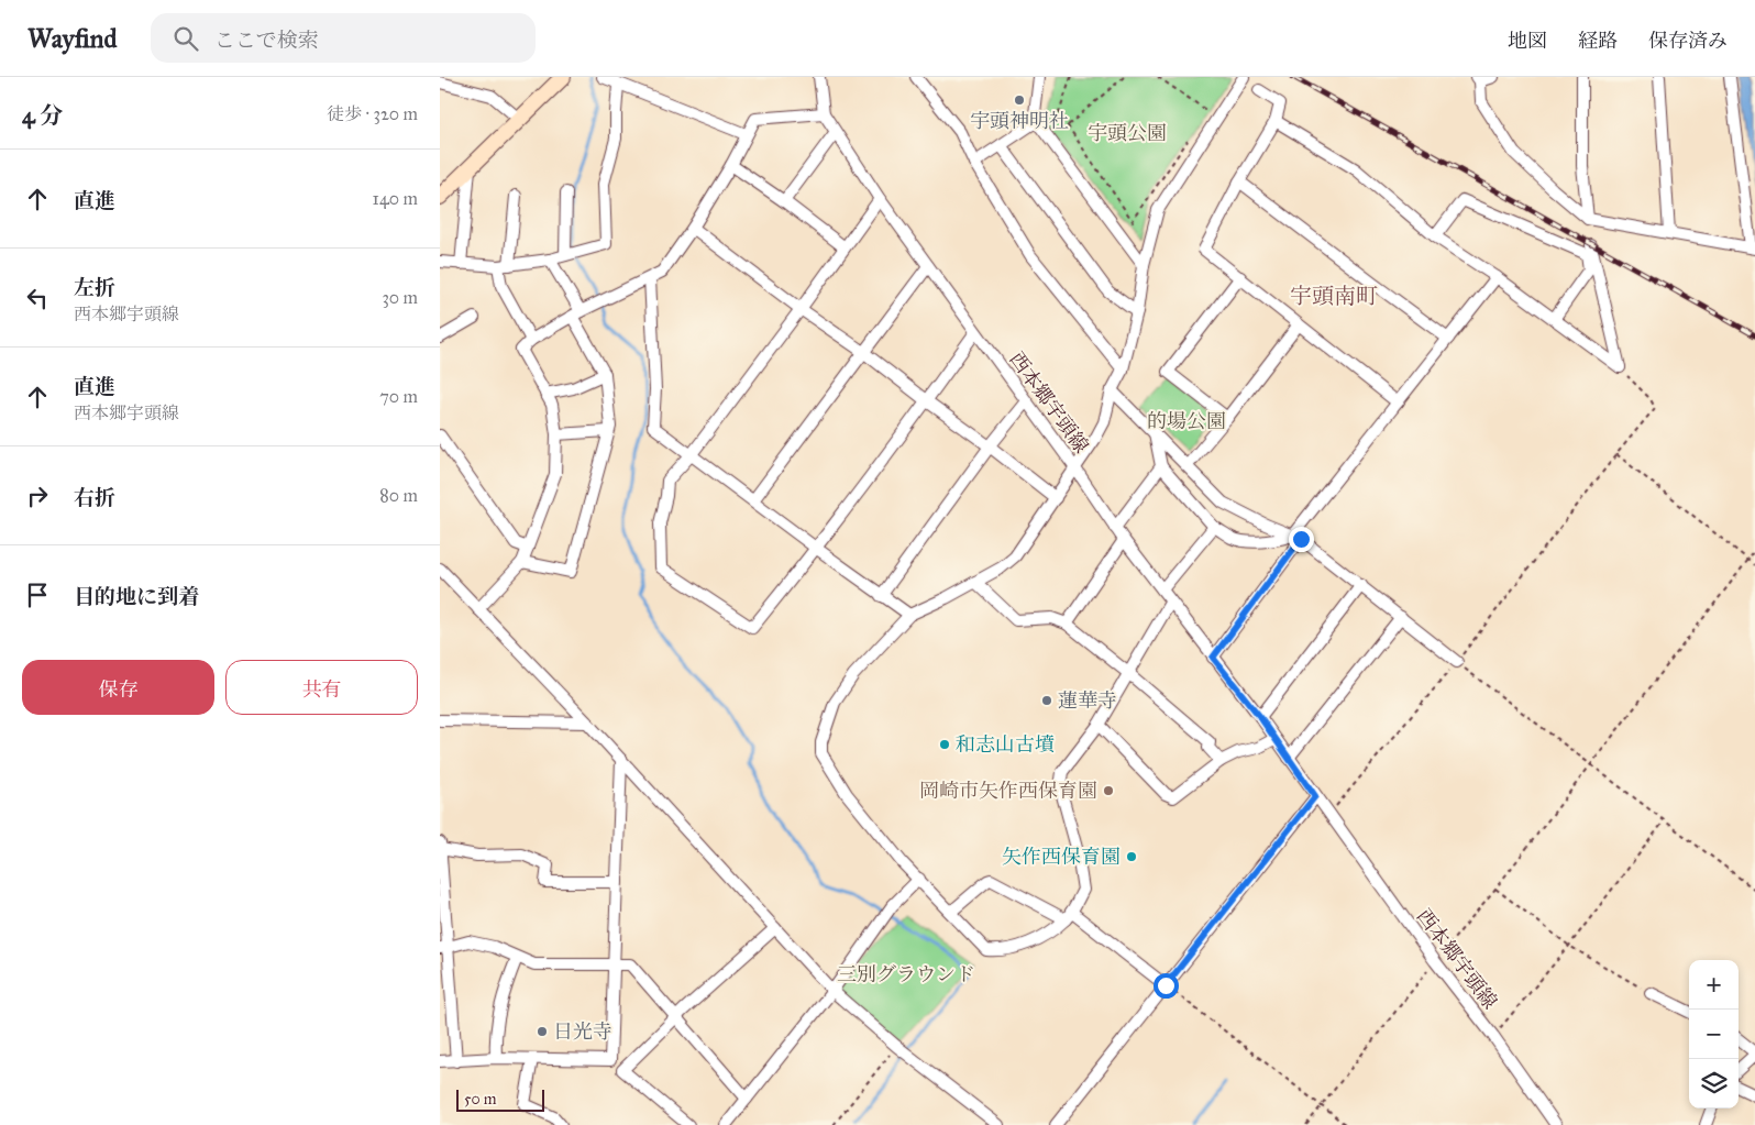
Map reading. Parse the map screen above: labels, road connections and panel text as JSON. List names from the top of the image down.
{
  "streets": {
    "street": ["西本郷宇頭線"]
  },
  "districts": ["宇頭南町"],
  "parks": ["宇頭公園", "的場公園", "三別グラウンド"],
  "places": [
    "宇頭神明社",
    "蓮華寺",
    "和志山古墳",
    "岡崎市矢作西保育園",
    "矢作西保育園",
    "日光寺"
  ],
  "scale_bar": "50 m",
  "page": {
    "header": "Wayfind",
    "search": "ここで検索",
    "nav": ["地図", "経路", "保存済み"],
    "heading": ["4 分", "徒歩 · 320 m"],
    "list": [
      ["直進", "140 m"],
      ["左折", "西本郷宇頭線", "30 m"],
      ["直進", "西本郷宇頭線", "70 m"],
      ["右折", "80 m"],
      "目的地に到着"
    ],
    "buttons": ["保存", "共有"],
    "map_buttons": ["+", "−"],
    "scale": "50 m"
  }
}
